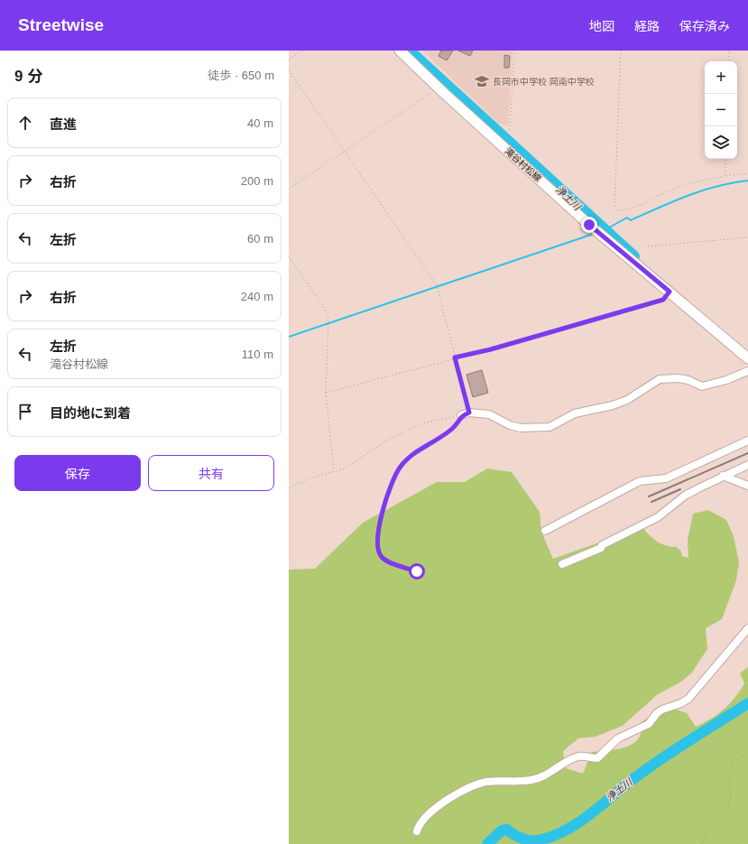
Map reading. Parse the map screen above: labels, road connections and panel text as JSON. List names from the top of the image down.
{
  "streets": {
    "main road": ["滝谷村松線"]
  },
  "water": ["浄土川"],
  "places": {
    "school or university": ["長岡市中学校 岡南中学校"]
  },
  "page": {
    "header": "Streetwise",
    "nav": ["地図", "経路", "保存済み"],
    "heading": ["9 分", "徒歩 · 650 m"],
    "map_buttons": ["+", "−"],
    "list": [
      ["直進", "40 m"],
      ["右折", "200 m"],
      ["左折", "60 m"],
      ["右折", "240 m"],
      ["左折", "滝谷村松線", "110 m"],
      "目的地に到着"
    ],
    "buttons": ["保存", "共有"]
  }
}
